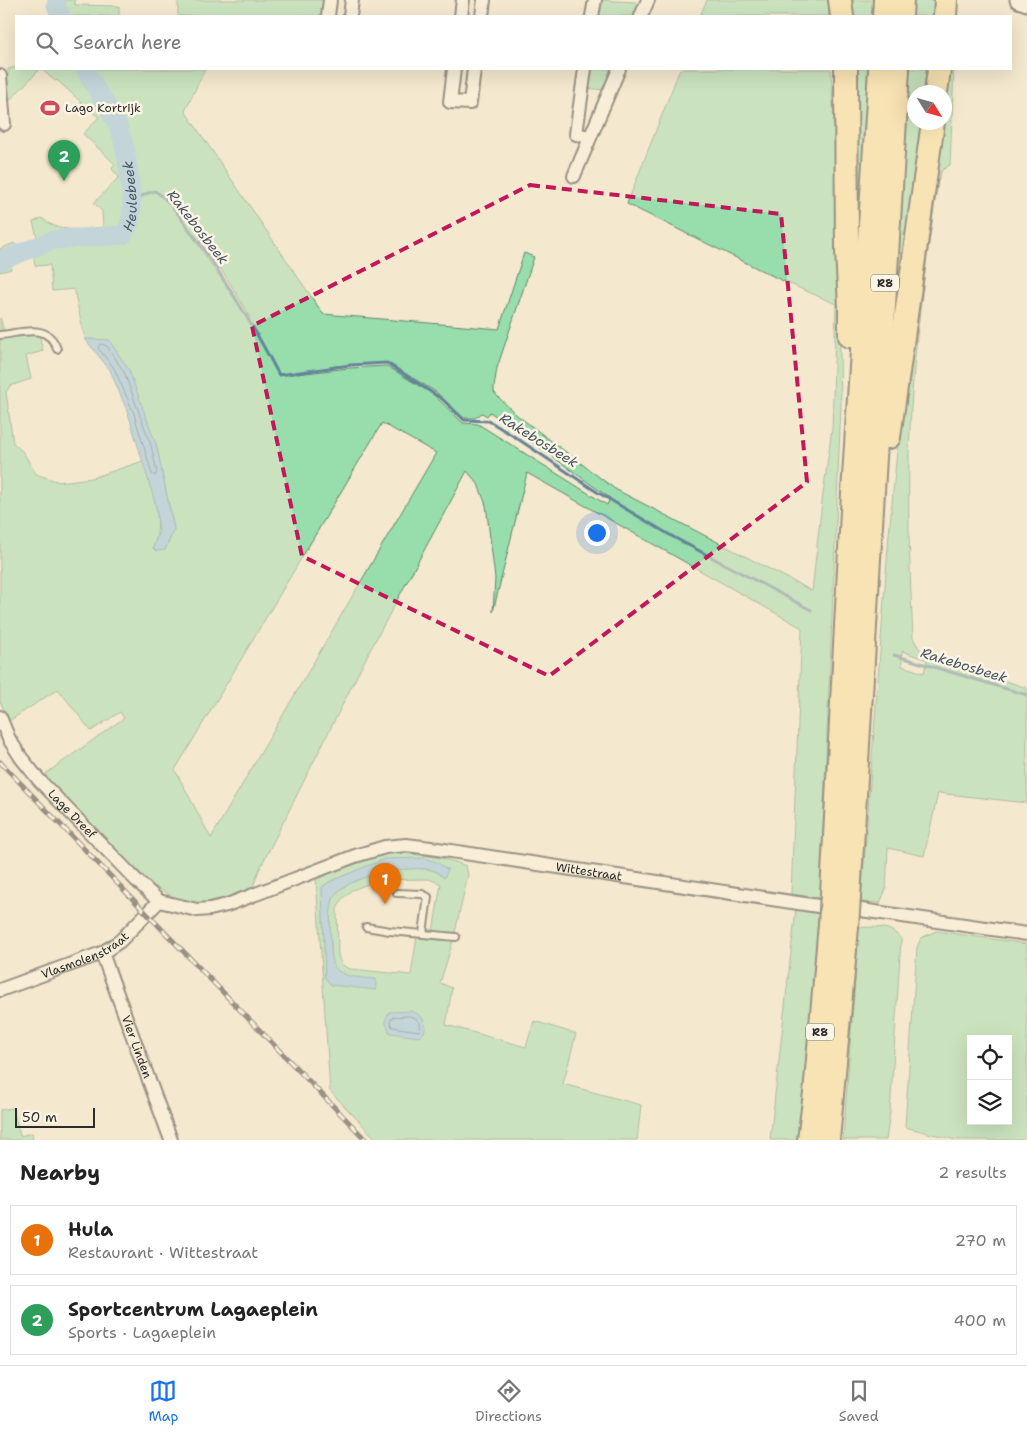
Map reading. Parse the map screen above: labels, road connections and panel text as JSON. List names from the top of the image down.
{
  "streets": {
    "highway": ["R8"],
    "street": [
      "Lage Dreef",
      "Wittestraat",
      "Vlasmolenstraat",
      "Vier Linden"
    ]
  },
  "crossings": [
    ["Lage Dreef", "Wittestraat"],
    ["Lage Dreef", "Vlasmolenstraat"],
    ["Wittestraat", "Vlasmolenstraat"],
    ["Vlasmolenstraat", "Vier Linden"]
  ],
  "water": ["Heulebeek", "Rakebosbeek"],
  "places": {
    "sports": ["Lago Kortrijk"]
  },
  "scale_bar": "50 m",
  "north": "bottom right",
  "page": {
    "search": "Search here",
    "pins": ["2", "1"],
    "scale": "50 m",
    "heading": ["Nearby", "2 results"],
    "list": [
      {
        "mark": "1",
        "name": "Hula",
        "note": "Restaurant · Wittestraat",
        "value": "270 m"
      },
      {
        "mark": "2",
        "name": "Sportcentrum Lagaeplein",
        "note": "Sports · Lagaeplein",
        "value": "400 m"
      }
    ],
    "nav": ["Map", "Directions", "Saved"]
  }
}
